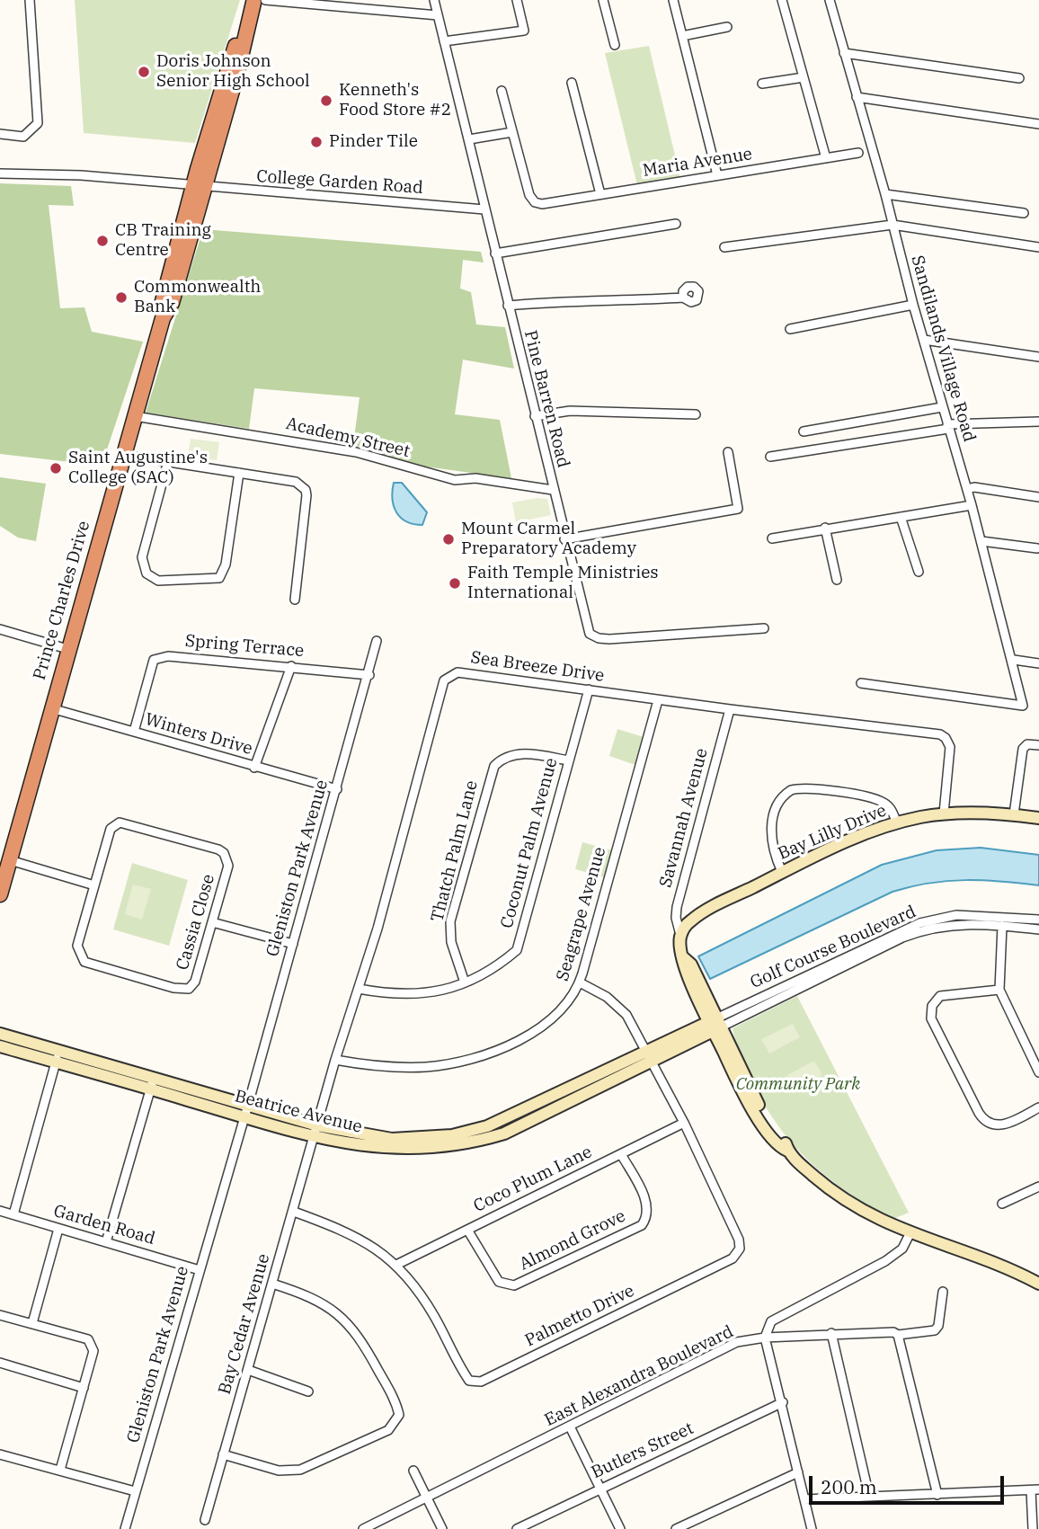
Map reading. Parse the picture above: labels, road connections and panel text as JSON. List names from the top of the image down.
{
  "streets": {
    "highway": ["Prince Charles Drive"],
    "main road": ["Bay Lilly Drive", "Beatrice Avenue"],
    "street": [
      "Maria Avenue",
      "College Garden Road",
      "Sandilands Village Road",
      "Pine Barren Road",
      "Academy Street",
      "Spring Terrace",
      "Sea Breeze Drive",
      "Winters Drive",
      "Savannah Avenue",
      "Coconut Palm Avenue",
      "Thatch Palm Lane",
      "Gleniston Park Avenue",
      "Seagrape Avenue",
      "Cassia Close",
      "Golf Course Boulevard",
      "Coco Plum Lane",
      "Garden Road",
      "Almond Grove",
      "Palmetto Drive",
      "Bay Cedar Avenue",
      "East Alexandra Boulevard",
      "Butlers Street"
    ]
  },
  "crossings": [
    ["College Garden Road", "Pine Barren Road"],
    ["College Garden Road", "Prince Charles Drive"],
    ["Pine Barren Road", "Academy Street"],
    ["Academy Street", "Prince Charles Drive"],
    ["Prince Charles Drive", "Winters Drive"],
    ["Spring Terrace", "Winters Drive"],
    ["Spring Terrace", "Gleniston Park Avenue"],
    ["Sea Breeze Drive", "Savannah Avenue"],
    ["Sea Breeze Drive", "Bay Lilly Drive"],
    ["Sea Breeze Drive", "Coconut Palm Avenue"],
    ["Sea Breeze Drive", "Seagrape Avenue"],
    ["Sea Breeze Drive", "Beatrice Avenue"],
    ["Sea Breeze Drive", "Bay Cedar Avenue"],
    ["Winters Drive", "Gleniston Park Avenue"],
    ["Savannah Avenue", "Bay Lilly Drive"],
    ["Coconut Palm Avenue", "Thatch Palm Lane"],
    ["Gleniston Park Avenue", "Beatrice Avenue"],
    ["Gleniston Park Avenue", "Garden Road"],
    ["Seagrape Avenue", "Palmetto Drive"],
    ["Golf Course Boulevard", "Beatrice Avenue"],
    ["Beatrice Avenue", "Palmetto Drive"],
    ["Beatrice Avenue", "Bay Cedar Avenue"],
    ["Coco Plum Lane", "Almond Grove"],
    ["Coco Plum Lane", "Palmetto Drive"],
    ["Palmetto Drive", "Bay Cedar Avenue"]
  ],
  "parks": ["Community Park"],
  "places": [
    "Doris Johnson Senior High School",
    "Kenneth's Food Store #2",
    "Pinder Tile",
    "CB Training Centre",
    "Commonwealth Bank",
    "Saint Augustine's College (SAC)",
    "Mount Carmel Preparatory Academy",
    "Faith Temple Ministries International"
  ],
  "scale_bar": "200 m"
}
